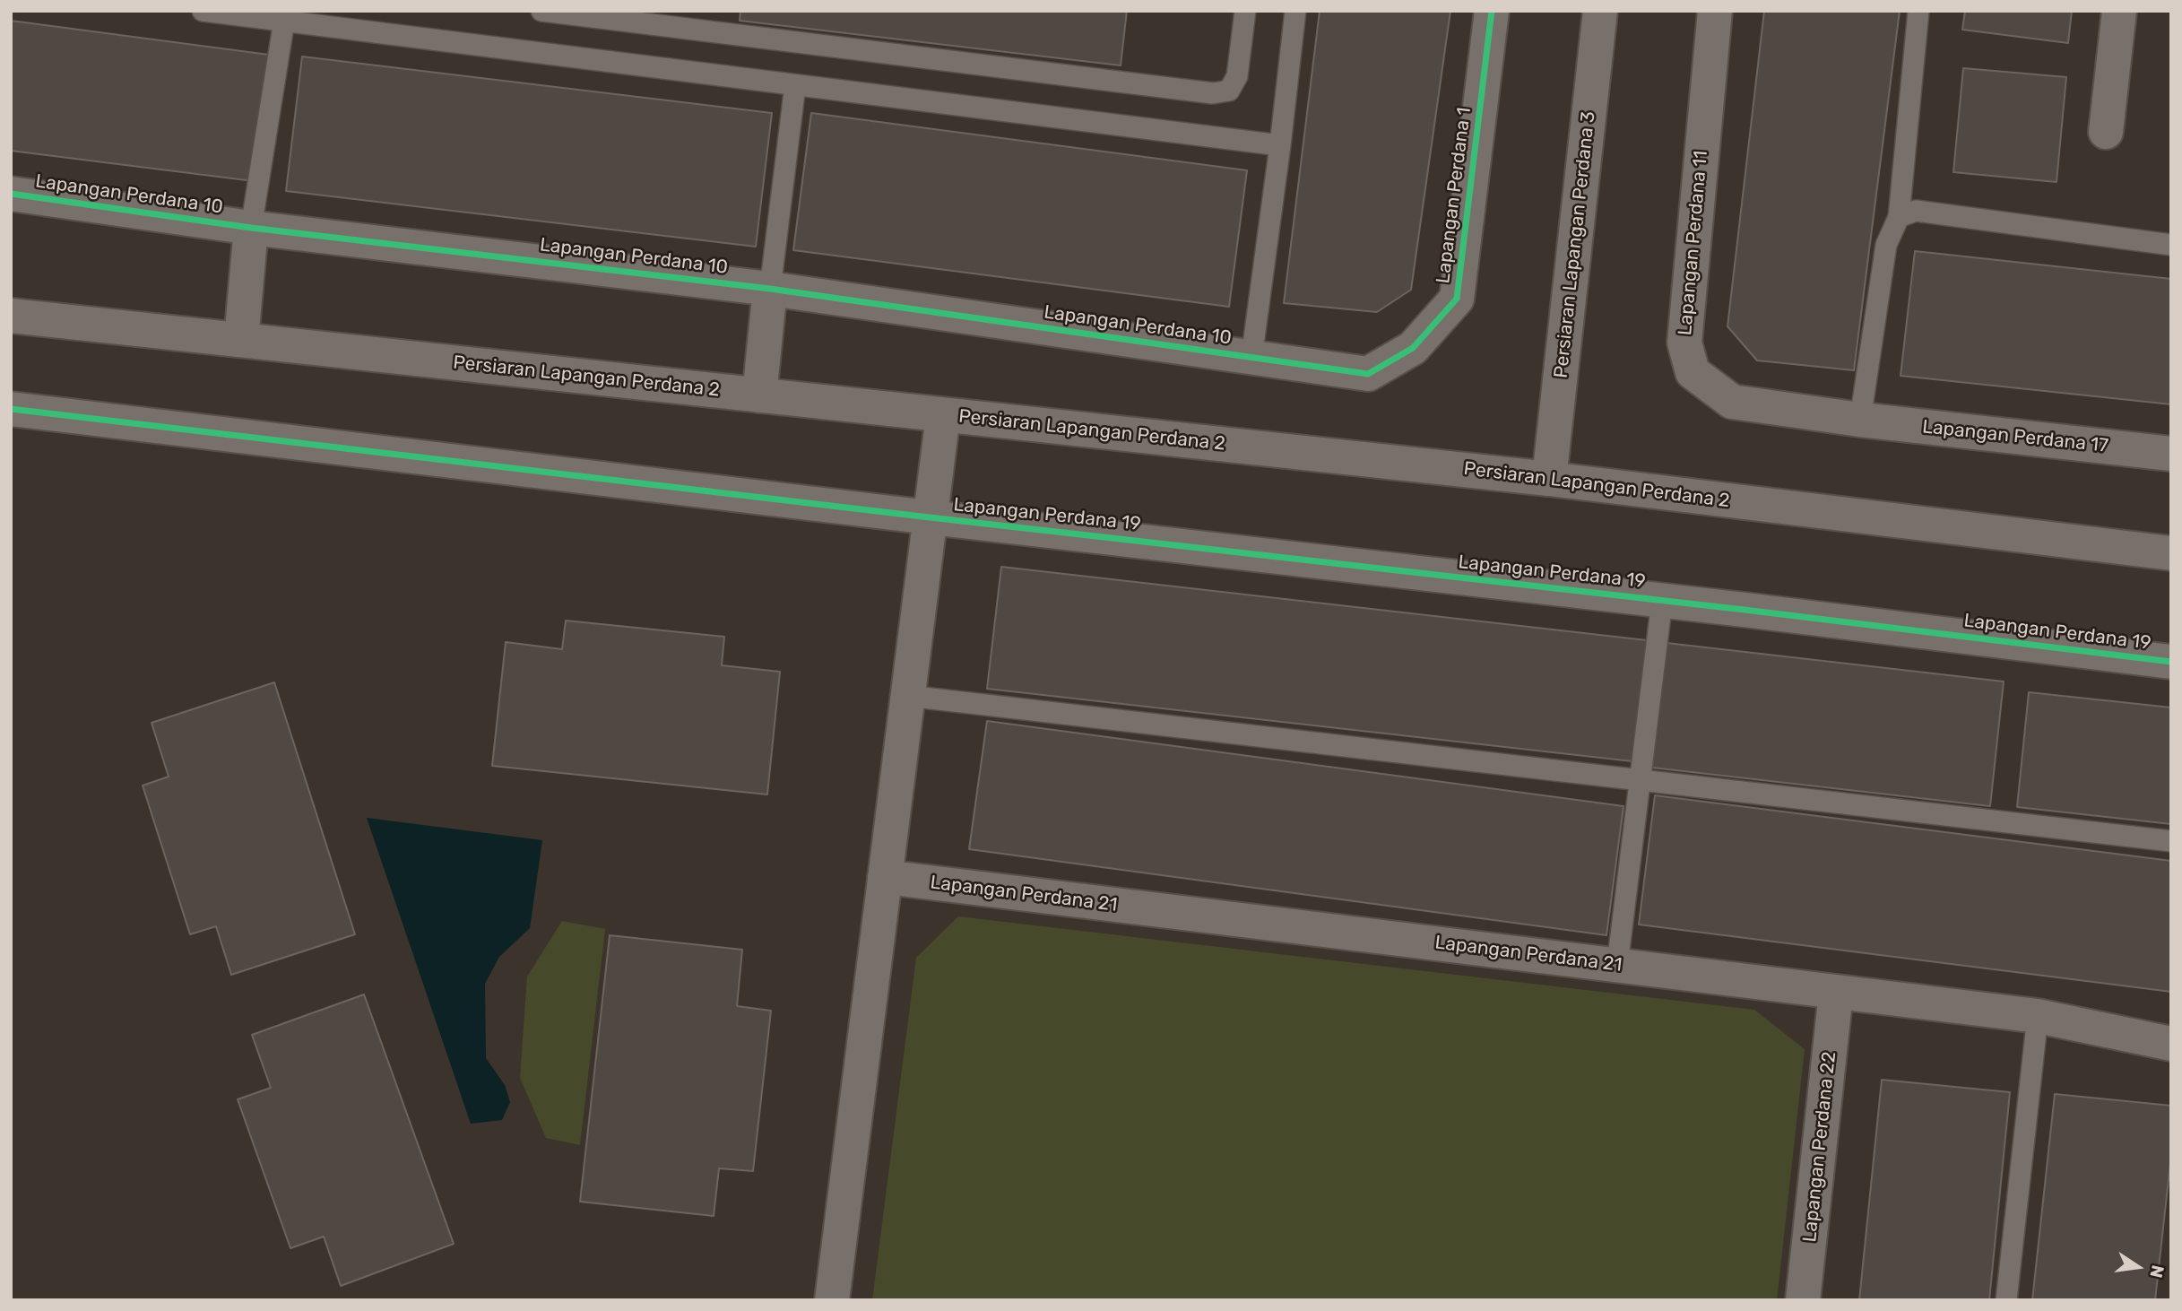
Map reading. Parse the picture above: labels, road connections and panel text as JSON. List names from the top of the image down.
{
  "streets": {
    "street": [
      "Lapangan Perdana 10",
      "Lapangan Perdana 1",
      "Lapangan Perdana 11",
      "Persiaran Lapangan Perdana 3",
      "Persiaran Lapangan Perdana 2",
      "Lapangan Perdana 17",
      "Lapangan Perdana 19",
      "Lapangan Perdana 21",
      "Lapangan Perdana 22"
    ]
  },
  "crossings": [
    ["Lapangan Perdana 10", "Lapangan Perdana 1"],
    ["Lapangan Perdana 11", "Lapangan Perdana 17"],
    ["Persiaran Lapangan Perdana 3", "Persiaran Lapangan Perdana 2"],
    ["Lapangan Perdana 21", "Lapangan Perdana 22"]
  ],
  "north": "right"
}
